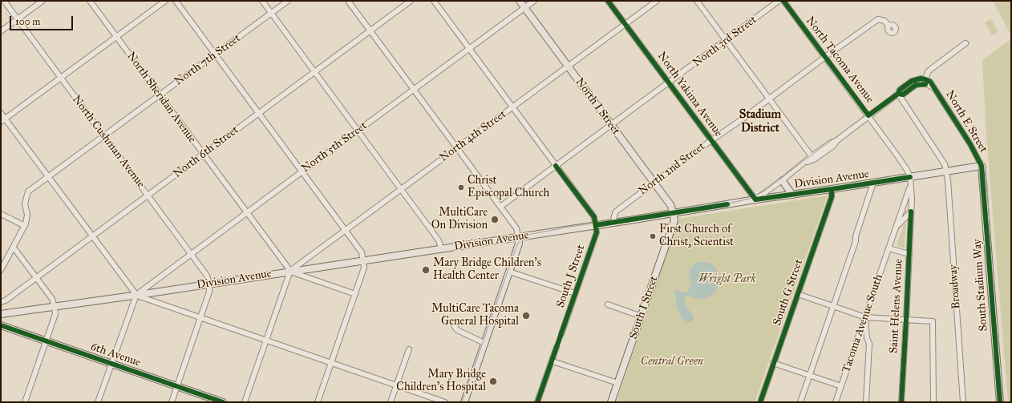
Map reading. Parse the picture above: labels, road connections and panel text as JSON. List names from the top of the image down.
{
  "streets": {
    "main road": [
      "North I Street",
      "Division Avenue",
      "South Stadium Way",
      "South I Street",
      "6th Avenue"
    ],
    "street": [
      "North 3rd Street",
      "North 7th Street",
      "North Tacoma Avenue",
      "North Yakima Avenue",
      "North Sheridan Avenue",
      "North E Street",
      "North 4th Street",
      "North Cushman Avenue",
      "North 5th Street",
      "North 6th Street",
      "North 2nd Street",
      "South J Street",
      "Broadway",
      "South G Street",
      "Saint Helens Avenue",
      "Tacoma Avenue South"
    ]
  },
  "crossings": [
    ["North 3rd Street", "North Yakima Avenue"],
    ["North 3rd Street", "North I Street"],
    ["North 7th Street", "North Sheridan Avenue"],
    ["North 7th Street", "North Cushman Avenue"],
    ["North Tacoma Avenue", "North 2nd Street"],
    ["North Tacoma Avenue", "Division Avenue"],
    ["North Tacoma Avenue", "Saint Helens Avenue"],
    ["North Yakima Avenue", "North 4th Street"],
    ["North Yakima Avenue", "North 2nd Street"],
    ["North Yakima Avenue", "Division Avenue"],
    ["North Sheridan Avenue", "North 4th Street"],
    ["North Sheridan Avenue", "North 5th Street"],
    ["North Sheridan Avenue", "North 6th Street"],
    ["North Sheridan Avenue", "Division Avenue"],
    ["North I Street", "North 4th Street"],
    ["North I Street", "North 5th Street"],
    ["North I Street", "North 2nd Street"],
    ["North I Street", "Division Avenue"],
    ["North I Street", "South I Street"],
    ["North E Street", "Division Avenue"],
    ["North E Street", "South Stadium Way"],
    ["North E Street", "Broadway"],
    ["North 4th Street", "Division Avenue"],
    ["North Cushman Avenue", "North 5th Street"],
    ["North Cushman Avenue", "North 6th Street"],
    ["North Cushman Avenue", "Division Avenue"],
    ["North 5th Street", "Division Avenue"],
    ["North 2nd Street", "Division Avenue"],
    ["Division Avenue", "South J Street"],
    ["Division Avenue", "South Stadium Way"],
    ["Division Avenue", "Broadway"],
    ["Division Avenue", "South G Street"],
    ["Division Avenue", "Saint Helens Avenue"],
    ["Division Avenue", "South I Street"],
    ["Saint Helens Avenue", "Tacoma Avenue South"]
  ],
  "districts": ["Stadium District"],
  "parks": ["Wright Park", "Central Green"],
  "places": [
    "Christ Episcopal Church",
    "MultiCare On Division",
    "First Church of Christ, Scientist",
    "Mary Bridge Children's Health Center",
    "MultiCare Tacoma General Hospital",
    "Mary Bridge Children's Hospital"
  ],
  "scale_bar": "100 m"
}
